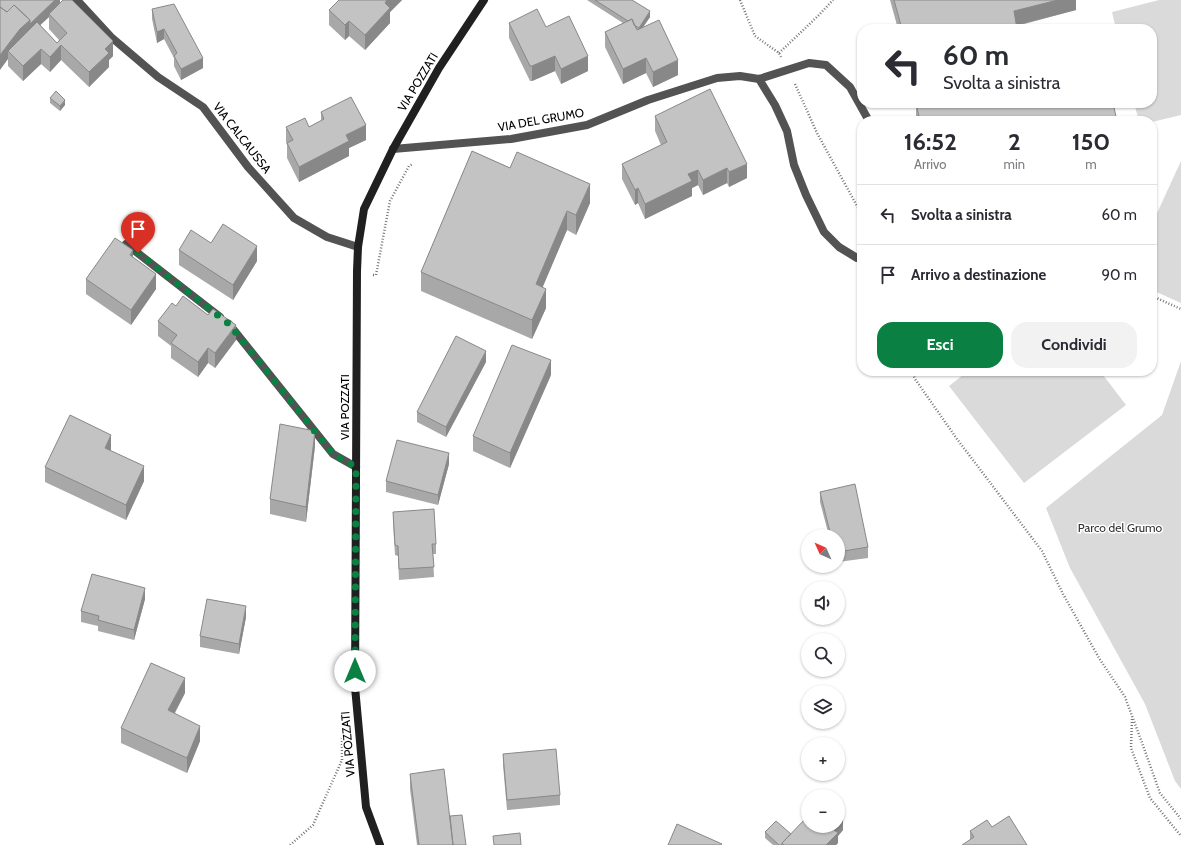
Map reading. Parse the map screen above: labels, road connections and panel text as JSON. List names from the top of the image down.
{
  "streets": {
    "street": ["VIA POZZATI", "VIA DEL GRUMO", "VIA CALCAUSSA"]
  },
  "crossings": [
    ["VIA POZZATI", "VIA DEL GRUMO"],
    ["VIA POZZATI", "VIA CALCAUSSA"]
  ],
  "parks": ["Parco del Grumo"],
  "north": "top left",
  "page": {
    "turn": ["60 m", "Svolta a sinistra"],
    "eta": [
      "16:52",
      "Arrivo",
      "2",
      "min",
      "150",
      "m"
    ],
    "list": [
      {
        "name": "Svolta a sinistra",
        "value": "60 m"
      },
      {
        "name": "Arrivo a destinazione",
        "value": "90 m"
      }
    ],
    "buttons": ["Esci", "Condividi"],
    "map_buttons": ["+", "−"]
  }
}
